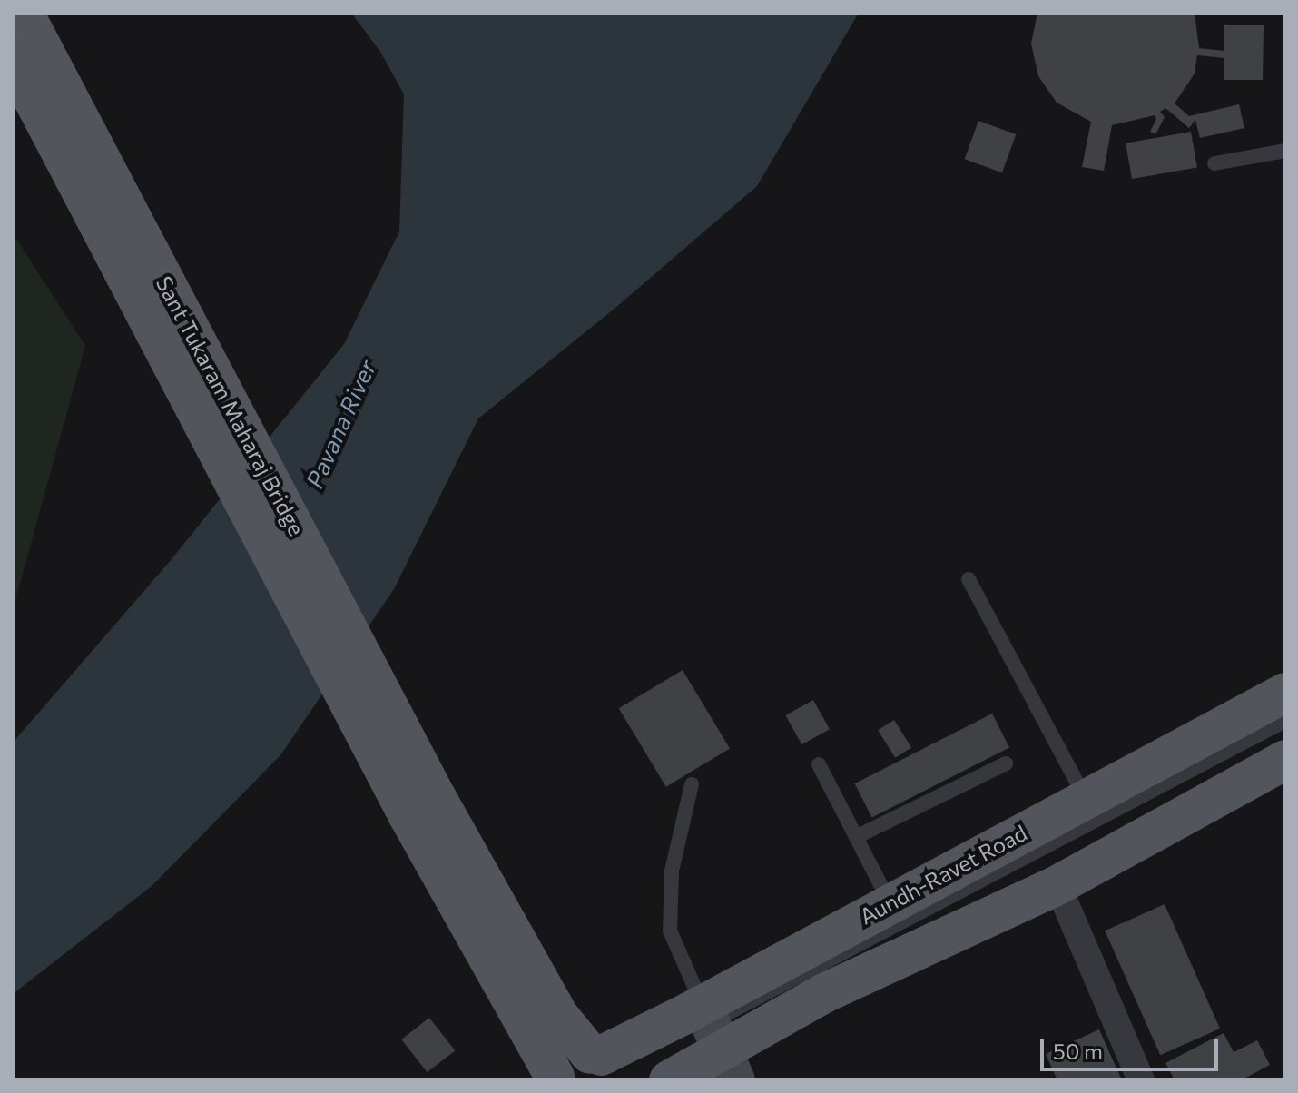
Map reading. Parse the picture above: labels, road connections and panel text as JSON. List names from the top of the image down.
{
  "streets": {
    "main road": ["Sant Tukaram Maharaj Bridge", "Aundh-Ravet Road"]
  },
  "water": ["Pavana River"],
  "scale_bar": "50 m"
}
